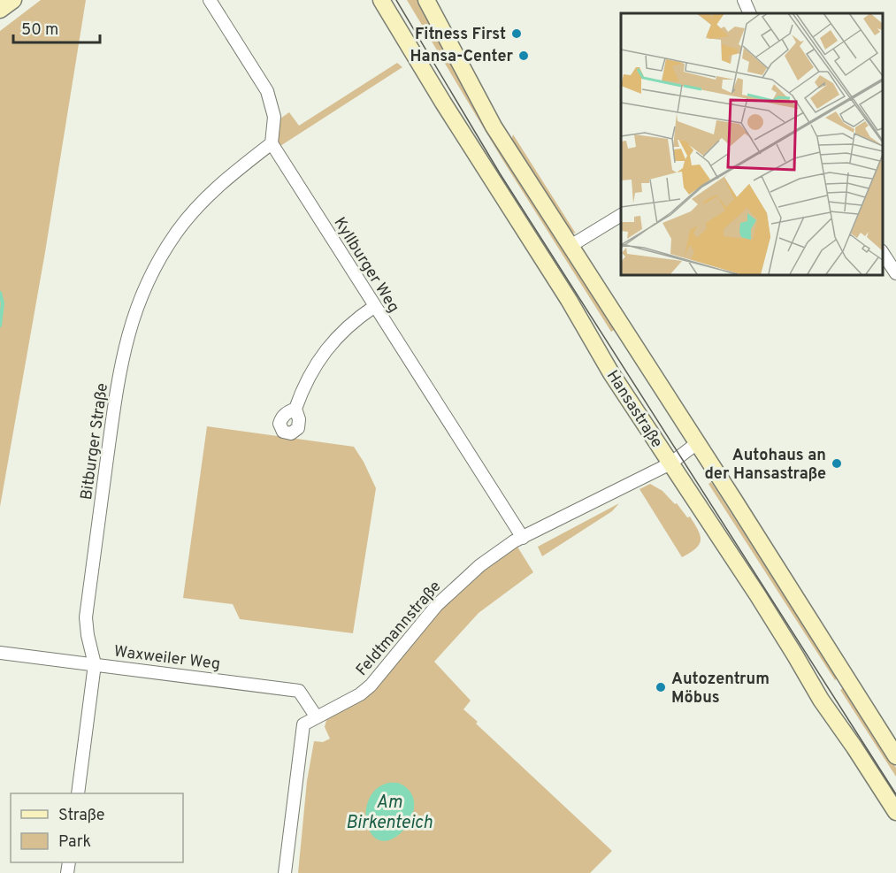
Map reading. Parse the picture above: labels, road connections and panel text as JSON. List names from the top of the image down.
{
  "streets": {
    "main road": ["Hansastraße"],
    "street": [
      "Kyllburger Weg",
      "Bitburger Straße",
      "Feldtmannstraße",
      "Waxweiler Weg"
    ]
  },
  "crossings": [
    ["Kyllburger Weg", "Bitburger Straße"],
    ["Kyllburger Weg", "Feldtmannstraße"],
    ["Hansastraße", "Feldtmannstraße"],
    ["Bitburger Straße", "Waxweiler Weg"],
    ["Feldtmannstraße", "Waxweiler Weg"]
  ],
  "water": ["Am Birkenteich"],
  "places": [
    "Fitness First",
    "Hansa-Center",
    "Autohaus an der Hansastraße",
    "Autozentrum Möbus"
  ],
  "legend": ["Straße", "Park"],
  "scale_bar": "50 m"
}
